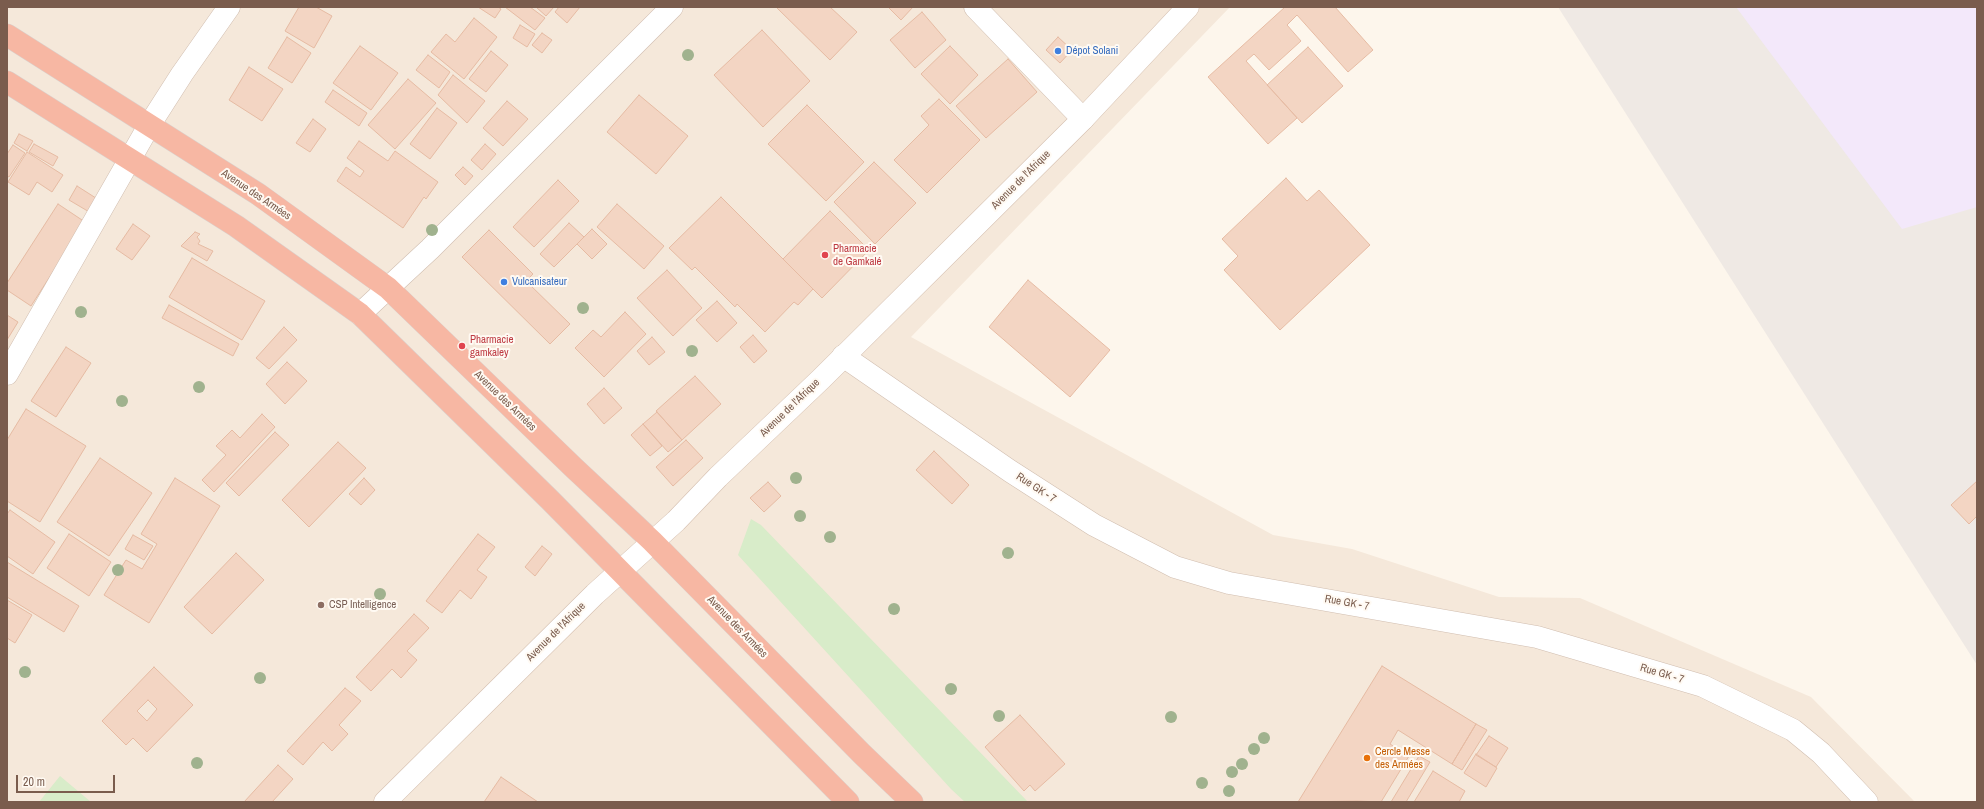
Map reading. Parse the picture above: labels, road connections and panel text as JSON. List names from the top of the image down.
{
  "streets": {
    "highway": ["Avenue des Armées"],
    "street": ["Avenue de l'Afrique", "Rue GK - 7"]
  },
  "crossings": [
    ["Avenue de l'Afrique", "Avenue des Armées"],
    ["Avenue de l'Afrique", "Rue GK - 7"]
  ],
  "places": [
    "Dépot Solani",
    "Pharmacie de Gamkalé",
    "Vulcanisateur",
    "Pharmacie gamkaley",
    "CSP Intelligence",
    "Cercle Messe des Armées"
  ],
  "scale_bar": "20 m"
}
